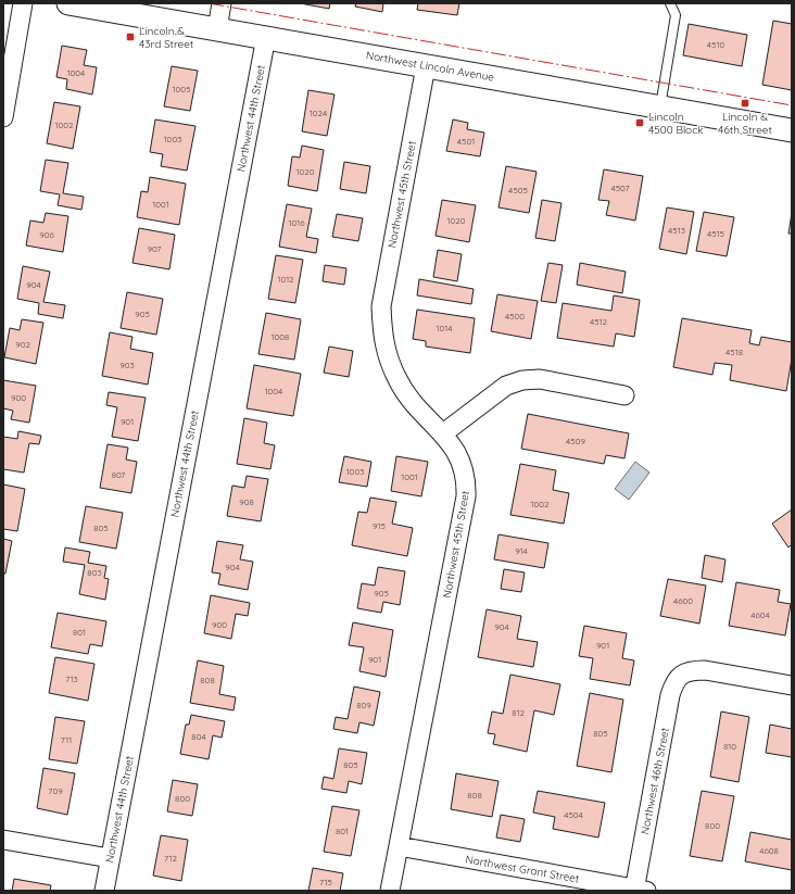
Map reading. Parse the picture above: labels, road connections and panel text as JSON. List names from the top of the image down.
{
  "streets": {
    "street": [
      "Northwest Lincoln Avenue",
      "Northwest 44th Street",
      "Northwest 45th Street",
      "Northwest 46th Street",
      "Northwest Grant Street"
    ]
  },
  "crossings": [
    ["Northwest Lincoln Avenue", "Northwest 44th Street"],
    ["Northwest Lincoln Avenue", "Northwest 45th Street"],
    ["Northwest 45th Street", "Northwest Grant Street"],
    ["Northwest 46th Street", "Northwest Grant Street"]
  ],
  "places": {
    "transit": ["Lincoln & 43rd Street", "Lincoln & 46th Street", "Lincoln 4500 Block"]
  },
  "house_numbers": [
    "4510",
    "1004",
    "1005",
    "1024",
    "1002",
    "1003",
    "4501",
    "1020",
    "4507",
    "4505",
    "1001",
    "1020",
    "1016",
    "4513",
    "4515",
    "906",
    "907",
    "1012",
    "904",
    "905",
    "4500",
    "4512",
    "1014",
    "1008",
    "902",
    "4518",
    "903",
    "1004",
    "900",
    "901",
    "4509",
    "1003",
    "807",
    "1001",
    "908",
    "1002",
    "915",
    "805",
    "914",
    "904",
    "803",
    "905",
    "4600",
    "4604",
    "900",
    "904",
    "801",
    "901",
    "901",
    "713",
    "808",
    "809",
    "812",
    "805",
    "804",
    "711",
    "810",
    "805",
    "709",
    "808",
    "800",
    "4504",
    "800",
    "801",
    "4608",
    "712",
    "715"
  ]
}
